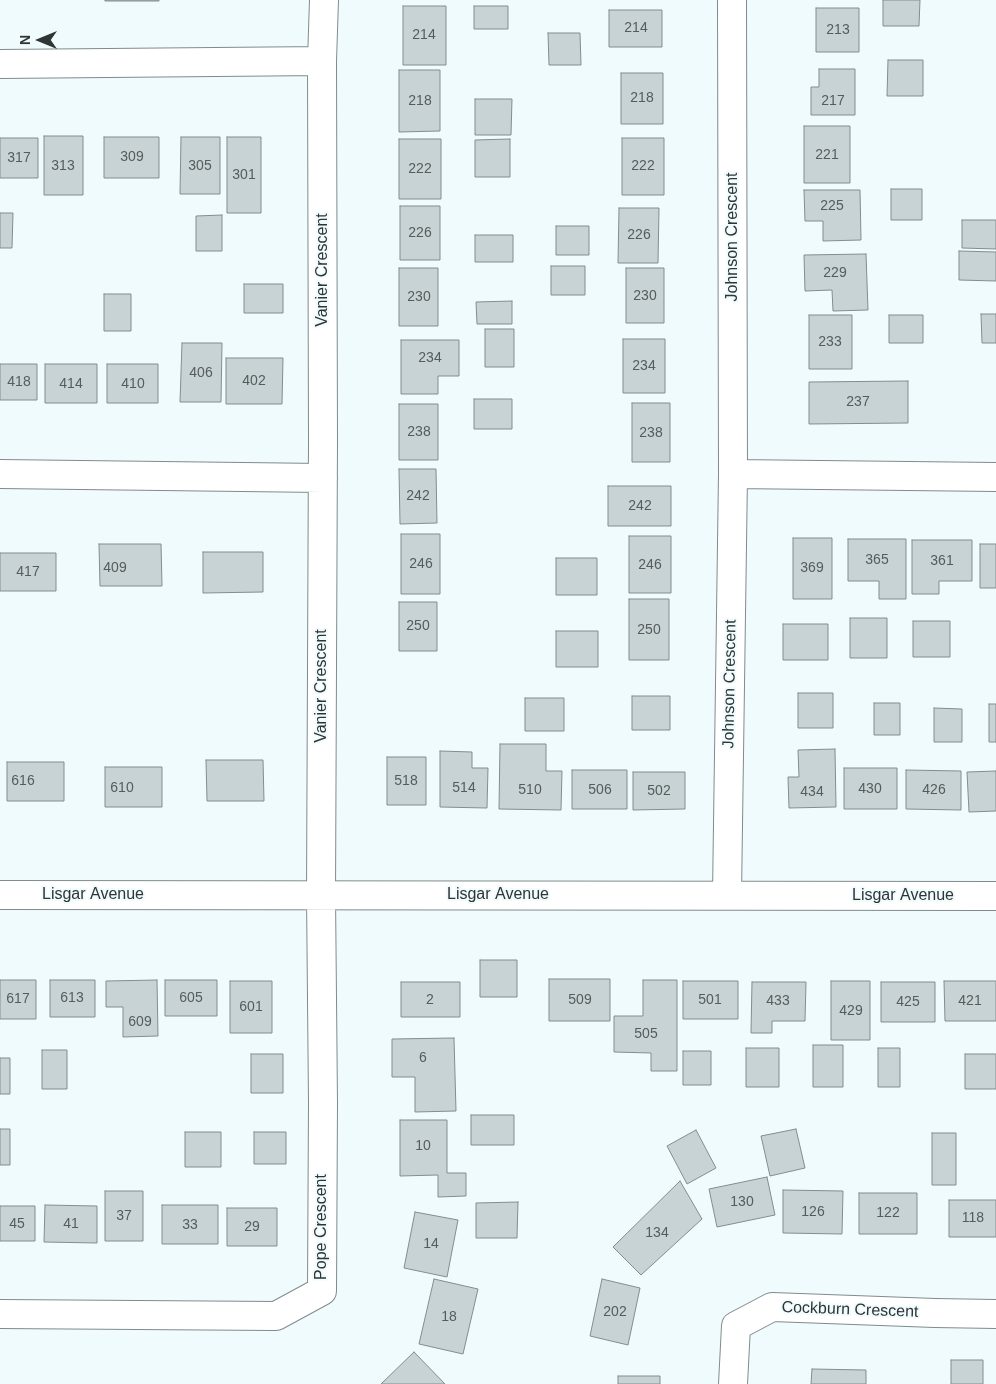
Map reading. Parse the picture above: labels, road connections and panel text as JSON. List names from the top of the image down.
{
  "streets": {
    "street": [
      "Johnson Crescent",
      "Vanier Crescent",
      "Lisgar Avenue",
      "Pope Crescent",
      "Cockburn Crescent"
    ]
  },
  "crossings": [
    ["Johnson Crescent", "Lisgar Avenue"],
    ["Vanier Crescent", "Lisgar Avenue"],
    ["Vanier Crescent", "Pope Crescent"],
    ["Lisgar Avenue", "Pope Crescent"]
  ],
  "house_numbers": [
    "214",
    "213",
    "214",
    "218",
    "218",
    "217",
    "221",
    "309",
    "317",
    "313",
    "305",
    "222",
    "222",
    "301",
    "225",
    "226",
    "226",
    "229",
    "230",
    "230",
    "233",
    "234",
    "234",
    "406",
    "402",
    "418",
    "414",
    "410",
    "237",
    "238",
    "238",
    "242",
    "242",
    "365",
    "361",
    "246",
    "246",
    "409",
    "369",
    "417",
    "250",
    "250",
    "616",
    "518",
    "610",
    "514",
    "430",
    "510",
    "506",
    "426",
    "502",
    "434",
    "613",
    "605",
    "617",
    "2",
    "509",
    "501",
    "433",
    "421",
    "425",
    "601",
    "429",
    "609",
    "505",
    "6",
    "10",
    "130",
    "126",
    "122",
    "37",
    "118",
    "45",
    "41",
    "33",
    "29",
    "134",
    "14",
    "202",
    "18"
  ],
  "north": "left"
}
